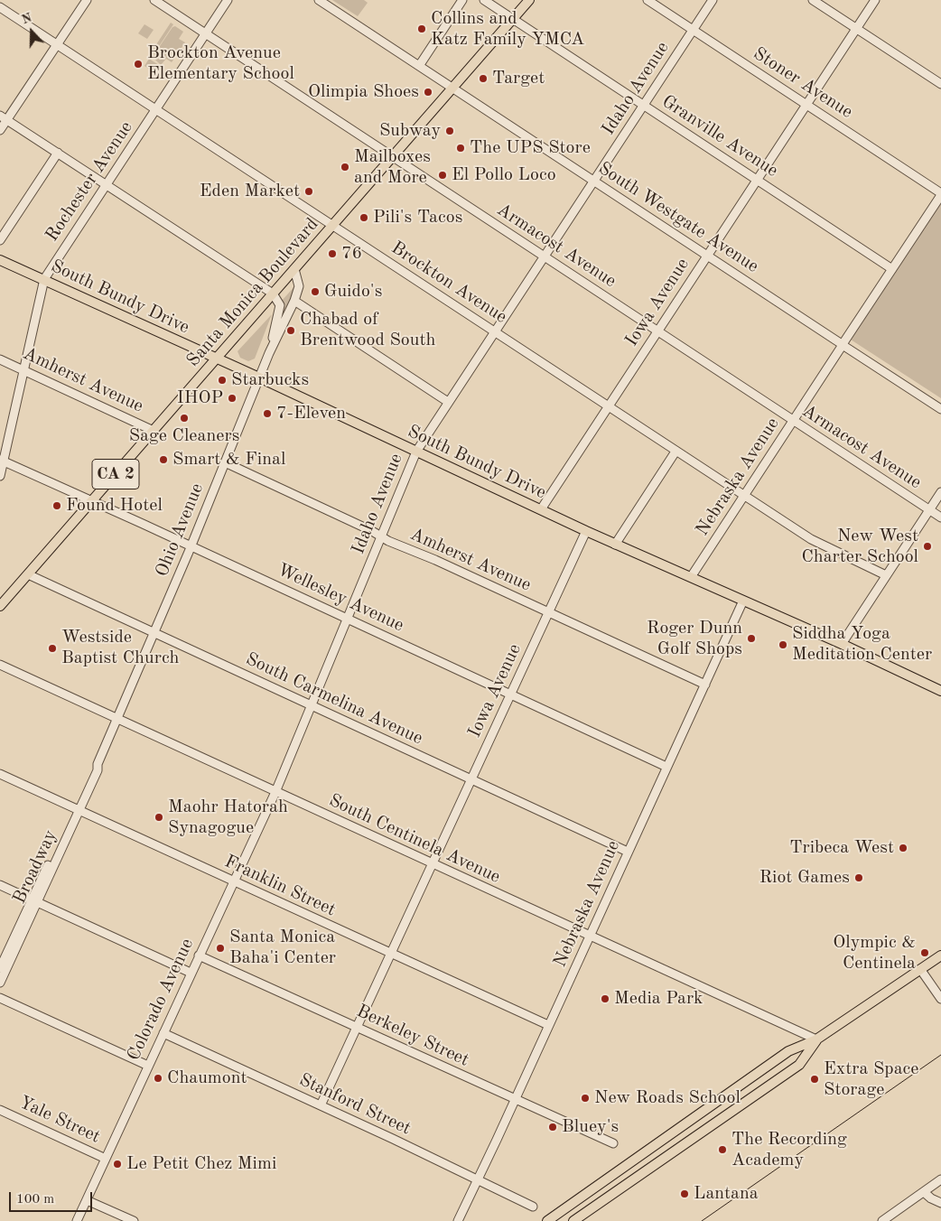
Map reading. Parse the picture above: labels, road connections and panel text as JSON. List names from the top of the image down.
{
  "streets": {
    "main road": ["Santa Monica Boulevard", "South Bundy Drive", "CA 2"],
    "street": [
      "Stoner Avenue",
      "Idaho Avenue",
      "Granville Avenue",
      "Rochester Avenue",
      "South Westgate Avenue",
      "Armacost Avenue",
      "Brockton Avenue",
      "Iowa Avenue",
      "Amherst Avenue",
      "Nebraska Avenue",
      "Ohio Avenue",
      "Wellesley Avenue",
      "South Carmelina Avenue",
      "South Centinela Avenue",
      "Broadway",
      "Franklin Street",
      "Colorado Avenue",
      "Berkeley Street",
      "Stanford Street",
      "Yale Street"
    ]
  },
  "crossings": [
    ["Stoner Avenue", "Idaho Avenue"],
    ["Stoner Avenue", "Iowa Avenue"],
    ["Stoner Avenue", "Nebraska Avenue"],
    ["Idaho Avenue", "Granville Avenue"],
    ["Idaho Avenue", "South Westgate Avenue"],
    ["Idaho Avenue", "Armacost Avenue"],
    ["Idaho Avenue", "Brockton Avenue"],
    ["Idaho Avenue", "South Bundy Drive"],
    ["Idaho Avenue", "Amherst Avenue"],
    ["Idaho Avenue", "Wellesley Avenue"],
    ["Idaho Avenue", "South Carmelina Avenue"],
    ["Idaho Avenue", "South Centinela Avenue"],
    ["Idaho Avenue", "Colorado Avenue"],
    ["Granville Avenue", "Santa Monica Boulevard"],
    ["Granville Avenue", "Iowa Avenue"],
    ["Granville Avenue", "Nebraska Avenue"],
    ["Rochester Avenue", "Armacost Avenue"],
    ["Rochester Avenue", "Brockton Avenue"],
    ["Rochester Avenue", "South Bundy Drive"],
    ["Rochester Avenue", "Amherst Avenue"],
    ["Rochester Avenue", "Wellesley Avenue"],
    ["South Westgate Avenue", "Santa Monica Boulevard"],
    ["South Westgate Avenue", "Iowa Avenue"],
    ["South Westgate Avenue", "Nebraska Avenue"],
    ["Armacost Avenue", "Santa Monica Boulevard"],
    ["Armacost Avenue", "Iowa Avenue"],
    ["Armacost Avenue", "Nebraska Avenue"],
    ["Brockton Avenue", "Santa Monica Boulevard"],
    ["Brockton Avenue", "Iowa Avenue"],
    ["Brockton Avenue", "Nebraska Avenue"],
    ["Santa Monica Boulevard", "South Bundy Drive"],
    ["Santa Monica Boulevard", "Amherst Avenue"],
    ["Santa Monica Boulevard", "Ohio Avenue"],
    ["Santa Monica Boulevard", "Wellesley Avenue"],
    ["Santa Monica Boulevard", "South Carmelina Avenue"],
    ["South Bundy Drive", "Iowa Avenue"],
    ["South Bundy Drive", "Nebraska Avenue"],
    ["South Bundy Drive", "Ohio Avenue"],
    ["Iowa Avenue", "Amherst Avenue"],
    ["Iowa Avenue", "Wellesley Avenue"],
    ["Iowa Avenue", "South Carmelina Avenue"],
    ["Iowa Avenue", "South Centinela Avenue"],
    ["Iowa Avenue", "Franklin Street"],
    ["Iowa Avenue", "Berkeley Street"],
    ["Iowa Avenue", "Stanford Street"],
    ["Amherst Avenue", "Nebraska Avenue"],
    ["Amherst Avenue", "Ohio Avenue"],
    ["Nebraska Avenue", "Wellesley Avenue"],
    ["Nebraska Avenue", "South Carmelina Avenue"],
    ["Nebraska Avenue", "South Centinela Avenue"],
    ["Nebraska Avenue", "Franklin Street"],
    ["Nebraska Avenue", "Berkeley Street"],
    ["Nebraska Avenue", "Stanford Street"],
    ["Ohio Avenue", "Wellesley Avenue"],
    ["Ohio Avenue", "South Carmelina Avenue"],
    ["Ohio Avenue", "South Centinela Avenue"],
    ["Ohio Avenue", "Broadway"],
    ["South Centinela Avenue", "Broadway"],
    ["South Centinela Avenue", "Colorado Avenue"],
    ["Broadway", "Franklin Street"],
    ["Franklin Street", "Colorado Avenue"],
    ["Colorado Avenue", "Berkeley Street"],
    ["Colorado Avenue", "Stanford Street"],
    ["Colorado Avenue", "Yale Street"]
  ],
  "places": [
    "Collins and Katz Family YMCA",
    "Brockton Avenue Elementary School",
    "Target",
    "Olimpia Shoes",
    "Subway",
    "The UPS Store",
    "Mailboxes and More",
    "El Pollo Loco",
    "Eden Market",
    "Pili's Tacos",
    "76",
    "Guido's",
    "Chabad of Brentwood South",
    "Starbucks",
    "IHOP",
    "7-Eleven",
    "Sage Cleaners",
    "Smart & Final",
    "Found Hotel",
    "New West Charter School",
    "Roger Dunn Golf Shops",
    "Siddha Yoga Meditation Center",
    "Westside Baptist Church",
    "Maohr Hatorah Synagogue",
    "Tribeca West",
    "Riot Games",
    "Santa Monica Baha'i Center",
    "Olympic & Centinela",
    "Media Park",
    "Chaumont",
    "Extra Space Storage",
    "New Roads School",
    "Bluey's",
    "The Recording Academy",
    "Le Petit Chez Mimi",
    "Lantana"
  ],
  "scale_bar": "100 m",
  "north": "top"
}
